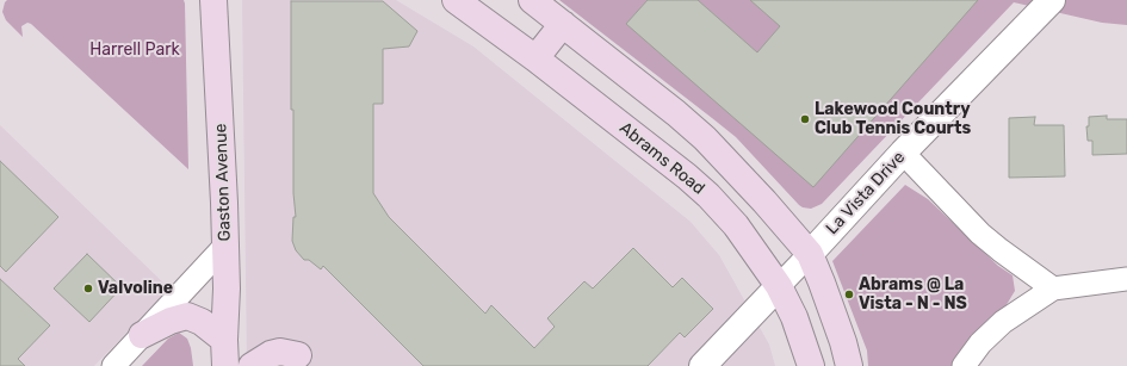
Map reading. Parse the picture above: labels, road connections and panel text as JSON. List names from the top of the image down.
{
  "streets": {
    "main road": ["Abrams Road", "Gaston Avenue"],
    "street": ["La Vista Drive"]
  },
  "crossings": [
    ["Abrams Road", "La Vista Drive"]
  ],
  "parks": ["Harrell Park"],
  "places": ["Lakewood Country Club Tennis Courts", "Valvoline", "Abrams @ La Vista - N - NS"]
}
